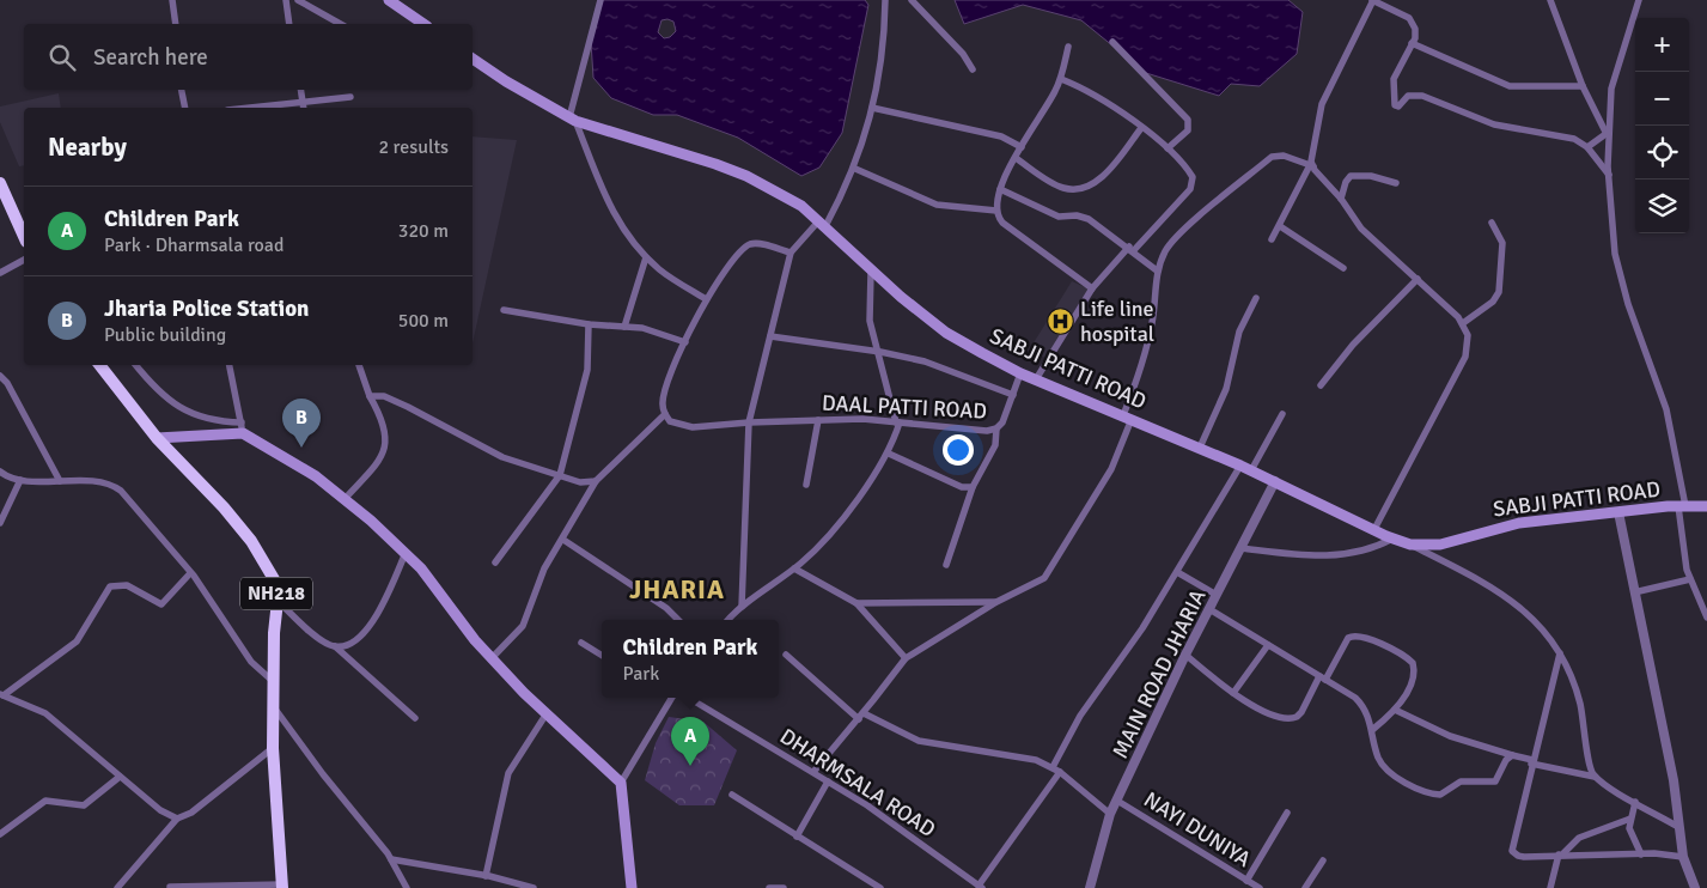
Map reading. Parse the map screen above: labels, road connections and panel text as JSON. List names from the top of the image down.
{
  "streets": {
    "highway": ["NH218"],
    "main road": ["SABJI PATTI ROAD"],
    "street": [
      "DAAL PATTI ROAD",
      "MAIN ROAD JHARIA",
      "DHARMSALA ROAD",
      "NAYI DUNIYA"
    ]
  },
  "crossings": [
    ["SABJI PATTI ROAD", "DAAL PATTI ROAD"],
    ["SABJI PATTI ROAD", "MAIN ROAD JHARIA"],
    ["MAIN ROAD JHARIA", "NAYI DUNIYA"]
  ],
  "districts": ["JHARIA"],
  "places": {
    "hospital": ["Life line hospital"]
  },
  "page": {
    "map_buttons": ["+", "−"],
    "search": "Search here",
    "heading": ["Nearby", "2 results"],
    "list": [
      {
        "mark": "A",
        "name": "Children Park",
        "note": "Park · Dharmsala road",
        "value": "320 m"
      },
      {
        "mark": "B",
        "name": "Jharia Police Station",
        "note": "Public building",
        "value": "500 m"
      }
    ],
    "pins": ["B", "A"],
    "popup": ["Children Park", "Park"]
  }
}
